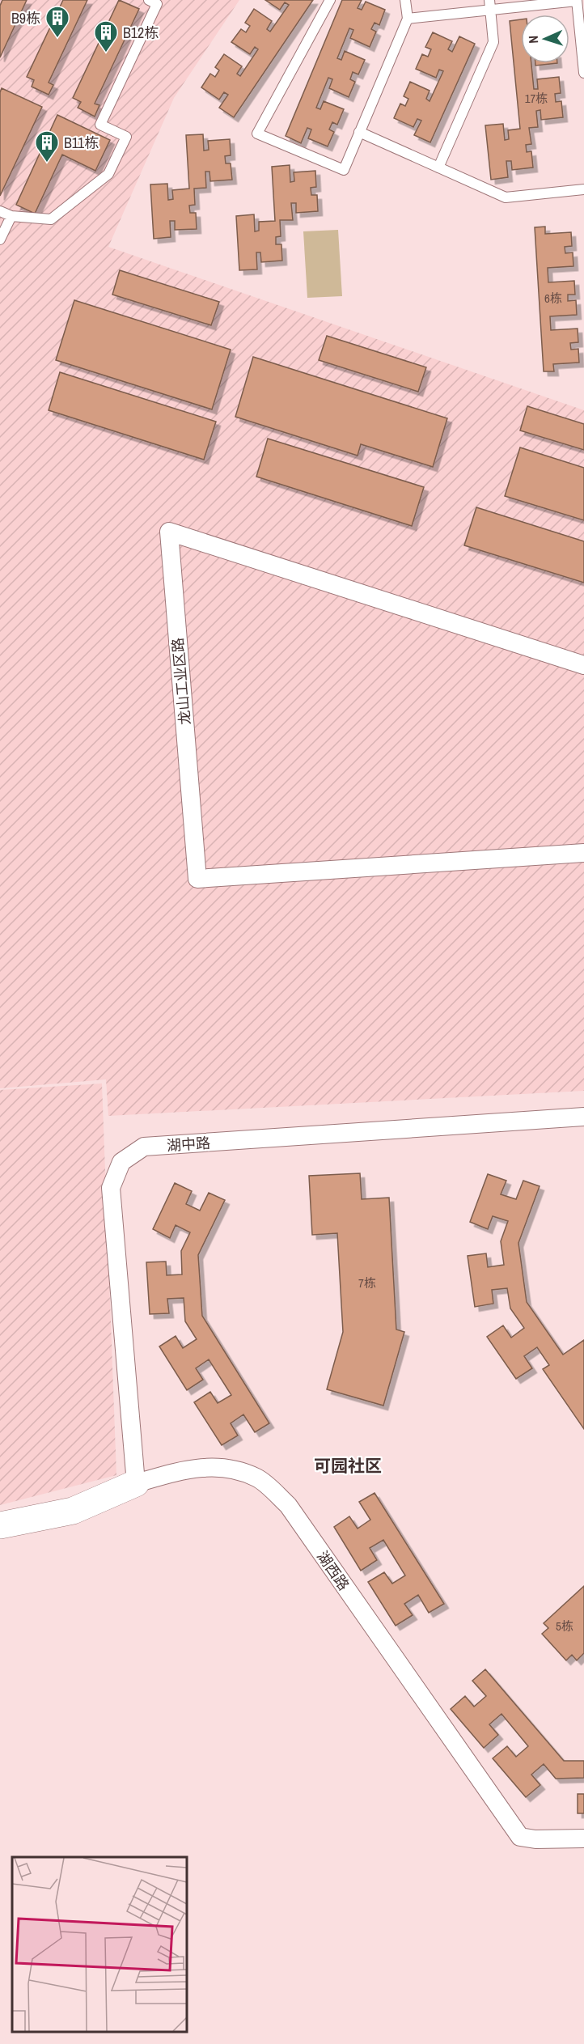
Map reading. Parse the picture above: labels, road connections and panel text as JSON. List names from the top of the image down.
{
  "streets": {
    "street": ["龙山工业区路", "湖中路", "湖西路"]
  },
  "crossings": [
    ["湖中路", "湖西路"]
  ],
  "districts": ["可园社区"],
  "places": {
    "building": ["B9栋", "B12栋", "B11栋"]
  },
  "house_numbers": [
    "17栋",
    "6栋",
    "7栋",
    "5栋"
  ],
  "north": "left"
}
